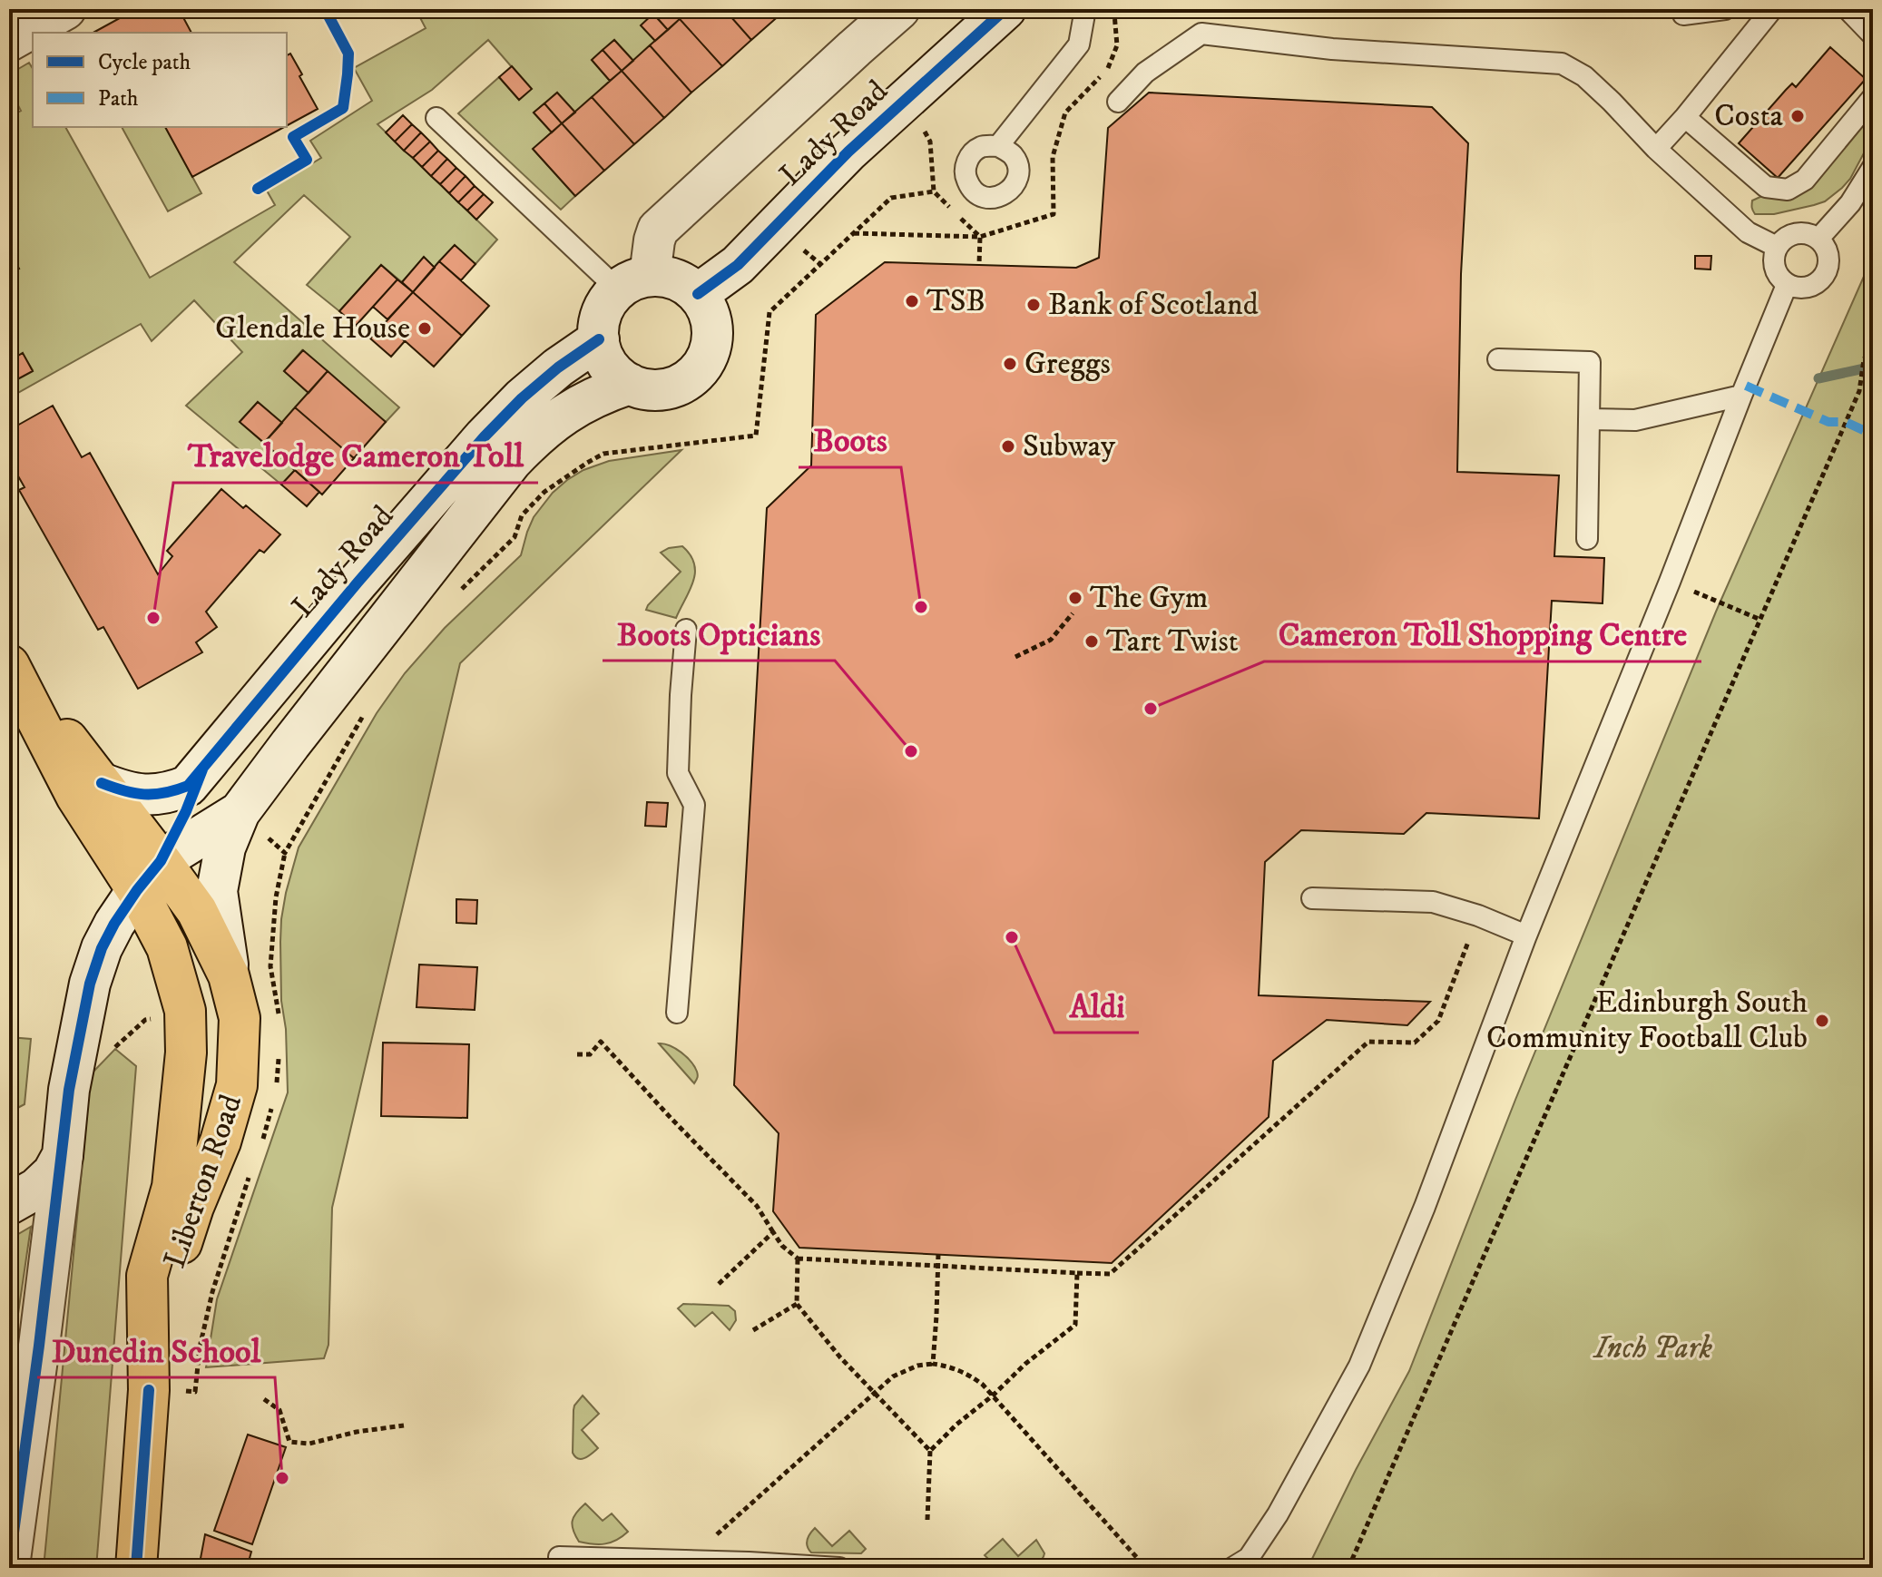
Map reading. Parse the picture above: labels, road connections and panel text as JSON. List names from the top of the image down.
{
  "streets": {
    "main road": ["Liberton Road"],
    "street": ["Lady Road"]
  },
  "crossings": [
    ["Lady Road", "Liberton Road"]
  ],
  "parks": ["Inch Park"],
  "places": [
    "Costa",
    "TSB",
    "Bank of Scotland",
    "Glendale House",
    "Greggs",
    "Subway",
    "The Gym",
    "Boots",
    "Travelodge Cameron Toll",
    "Tart Twist",
    "Cameron Toll Shopping Centre",
    "Boots Opticians",
    "Aldi",
    "Edinburgh South Community Football Club",
    "Dunedin School"
  ],
  "legend": ["Cycle path", "Path"]
}
